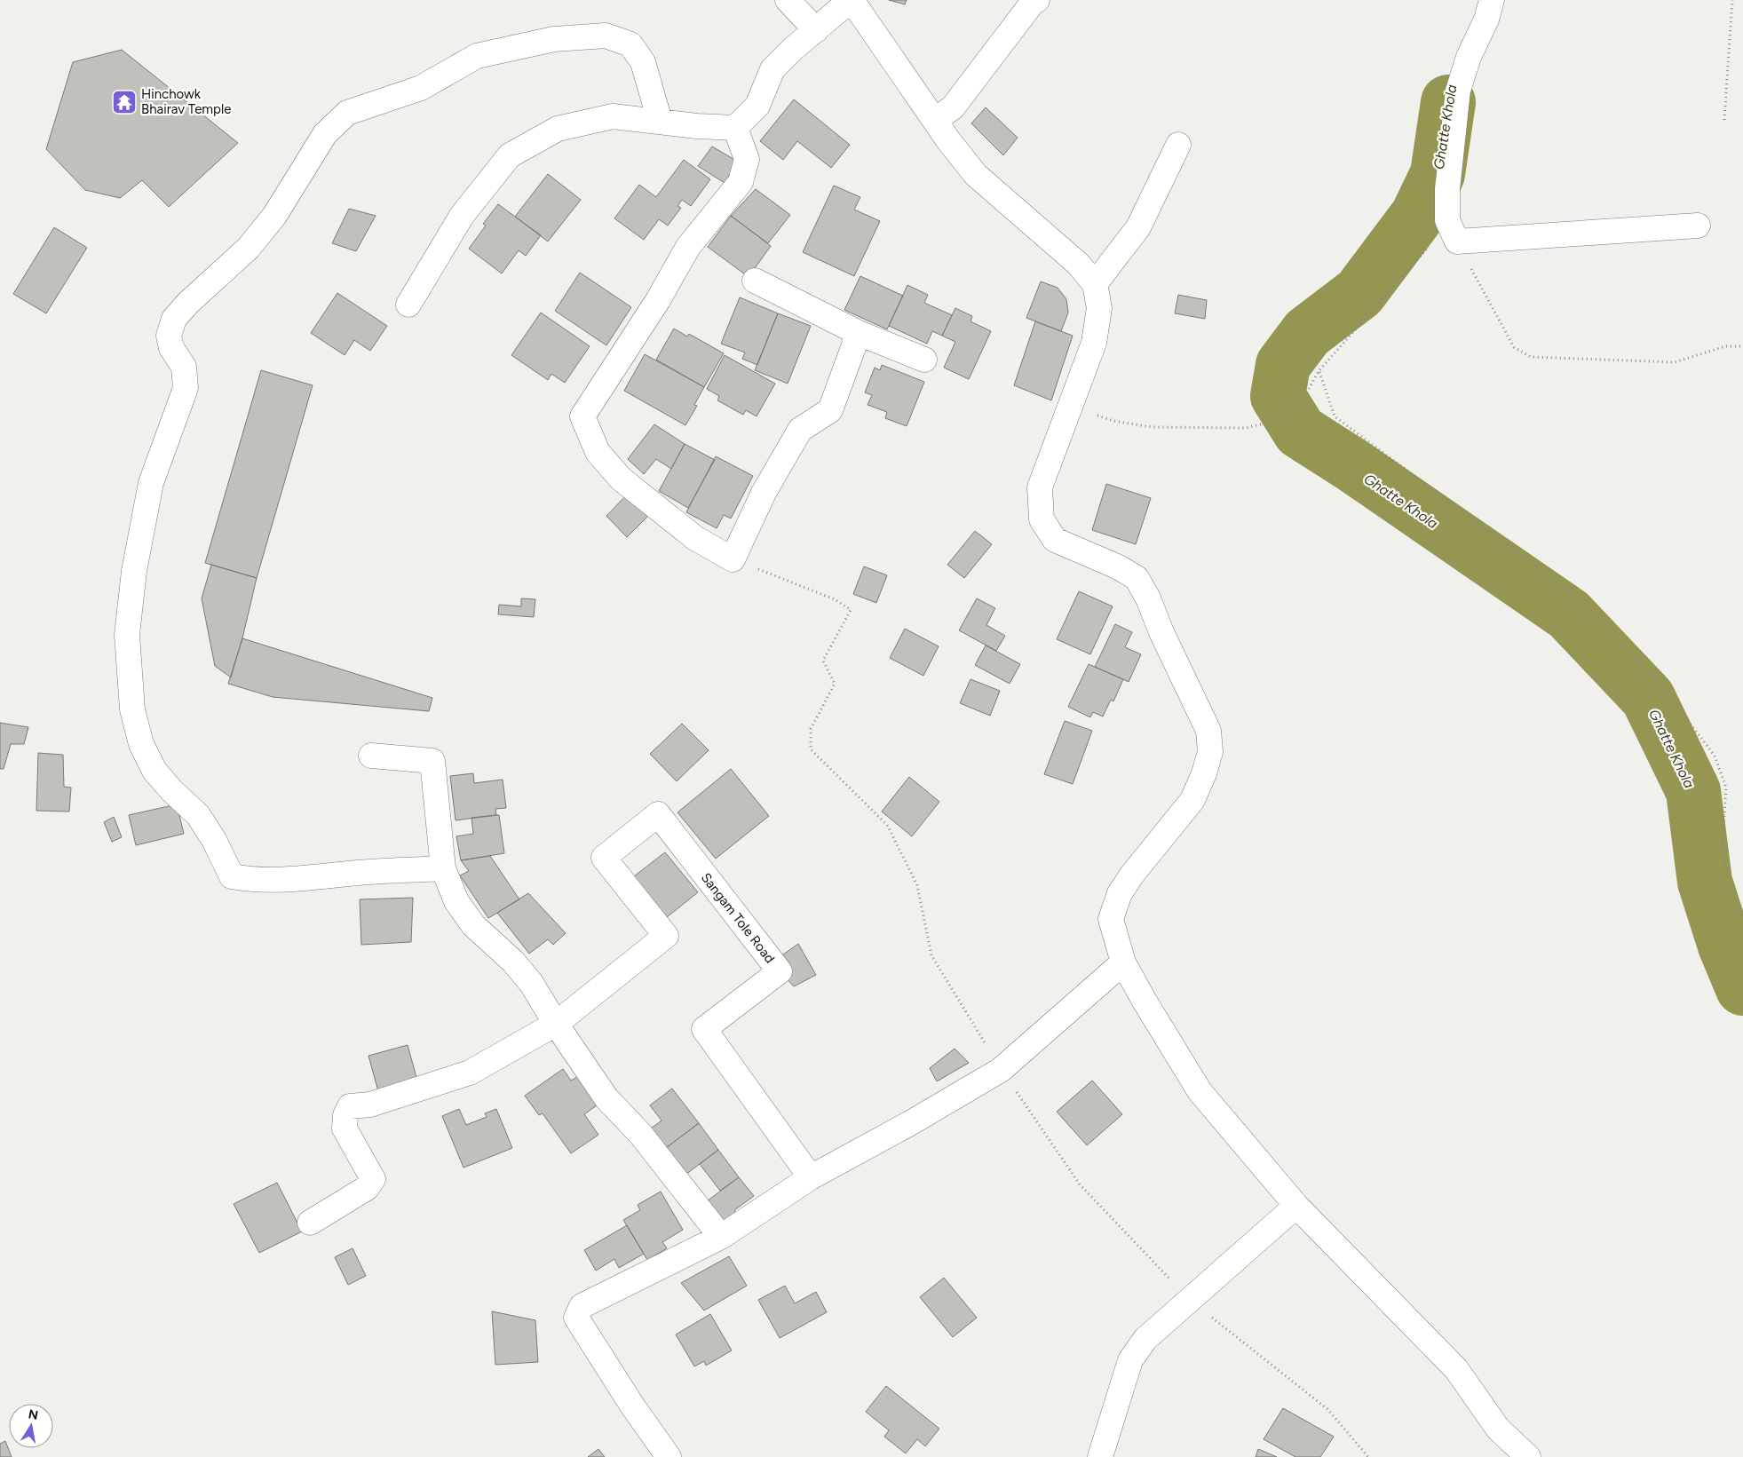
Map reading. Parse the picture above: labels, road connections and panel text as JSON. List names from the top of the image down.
{
  "streets": {
    "street": ["Sangam Tole Road"]
  },
  "water": ["Ghatte Khola"],
  "places": {
    "temple": ["Hinchowk Bhairav Temple"]
  },
  "north": "top"
}
